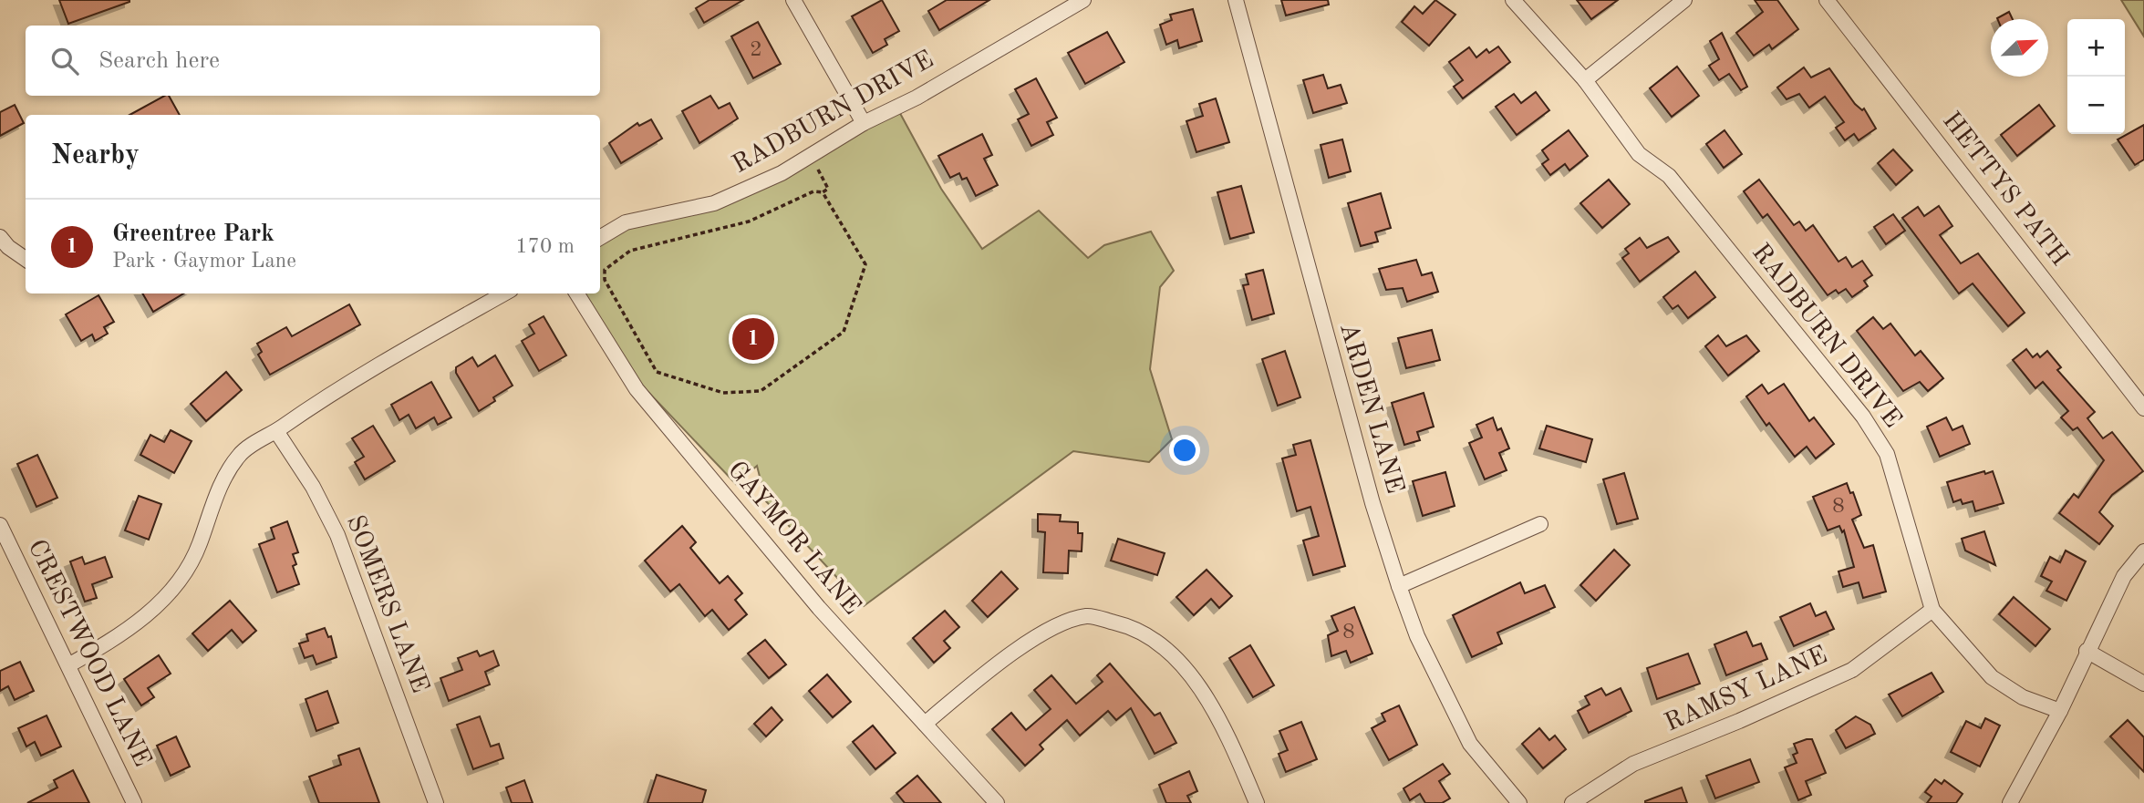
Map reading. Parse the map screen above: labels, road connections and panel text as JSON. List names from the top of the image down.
{
  "streets": {
    "street": [
      "RADBURN DRIVE",
      "HETTYS PATH",
      "ARDEN LANE",
      "GAYMOR LANE",
      "SOMERS LANE",
      "CRESTWOOD LANE",
      "RAMSY LANE"
    ]
  },
  "crossings": [
    ["RADBURN DRIVE", "RAMSY LANE"]
  ],
  "house_numbers": ["2", "8", "8"],
  "north": "top right",
  "page": {
    "map_buttons": ["+", "−"],
    "search": "Search here",
    "heading": "Nearby",
    "list": [
      {
        "mark": "1",
        "name": "Greentree Park",
        "note": "Park · Gaymor Lane",
        "value": "170 m"
      }
    ],
    "pins": "1"
  }
}
